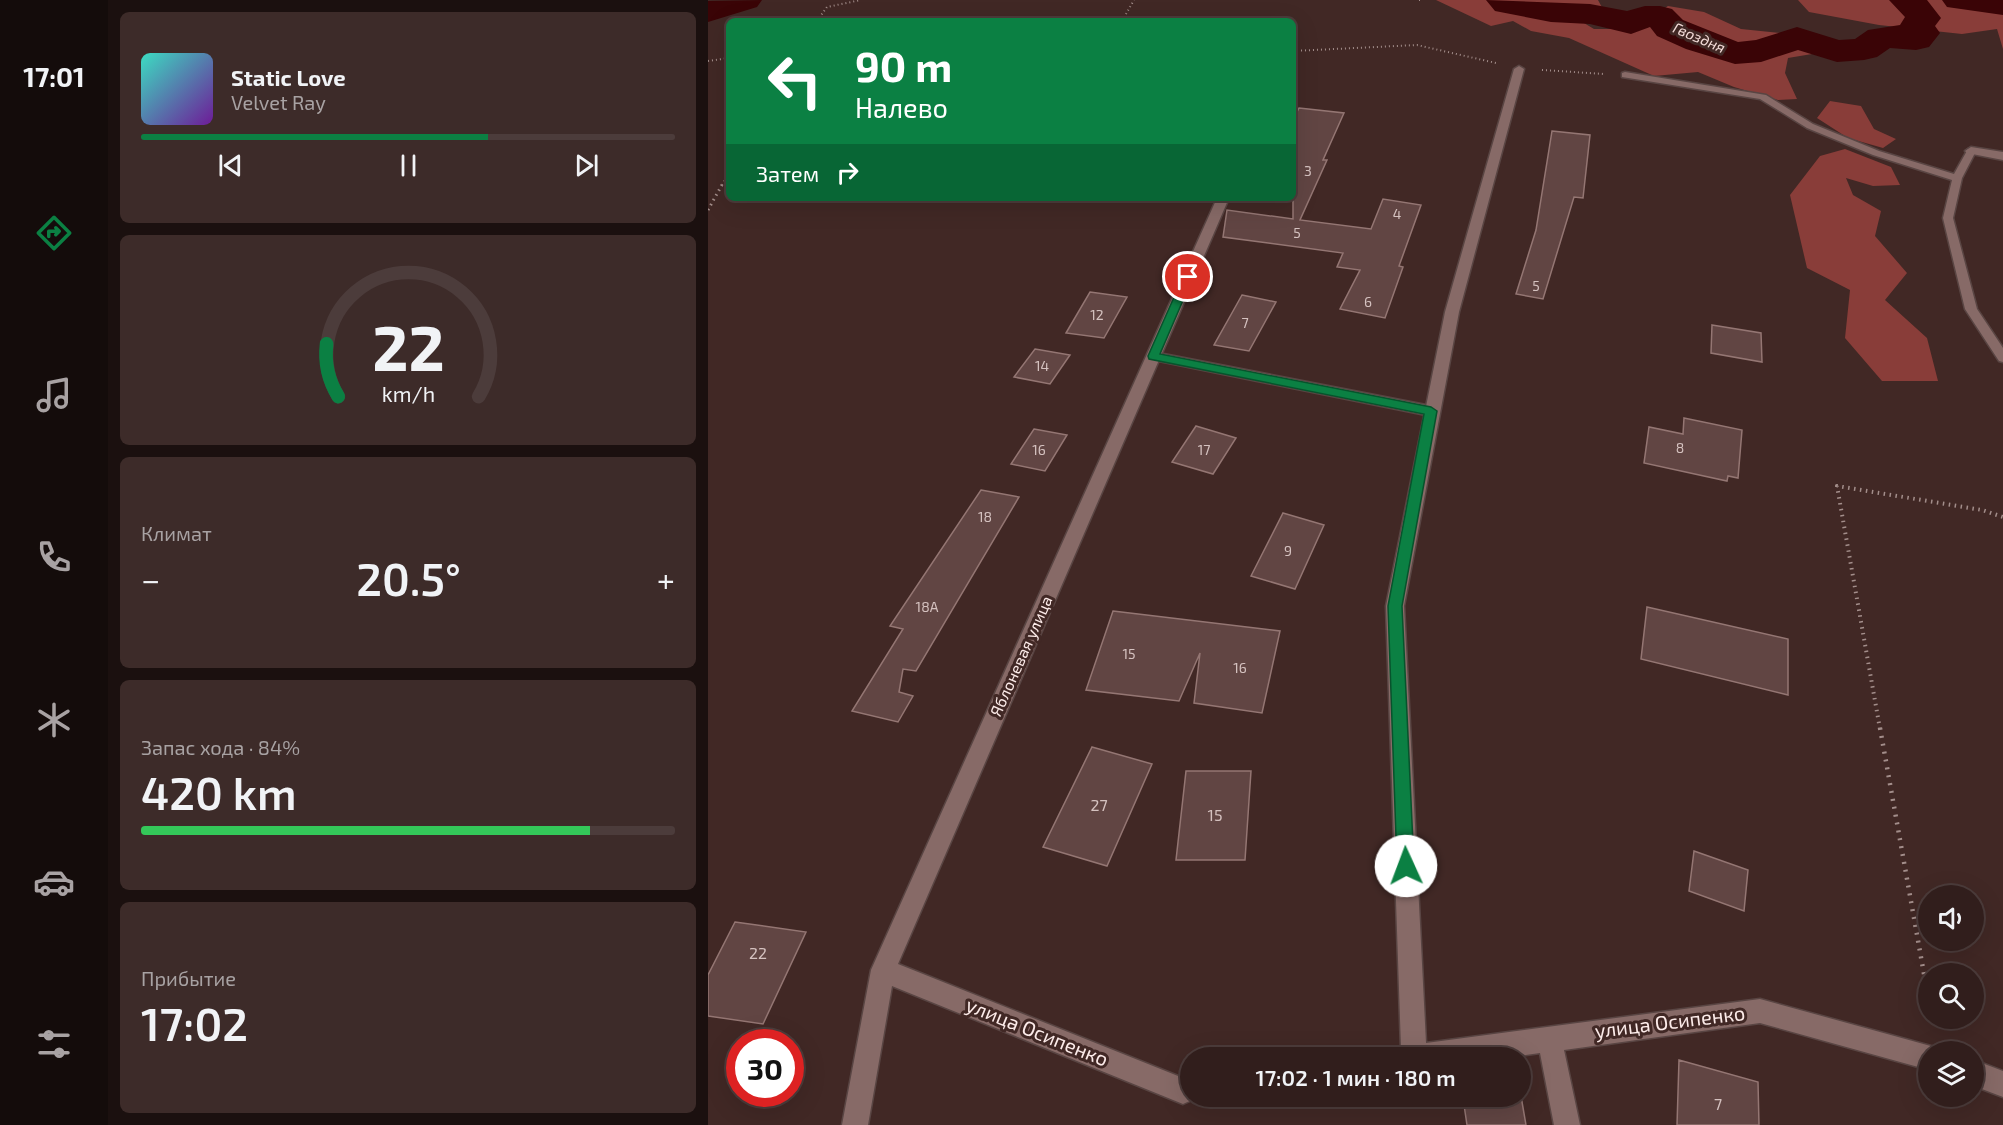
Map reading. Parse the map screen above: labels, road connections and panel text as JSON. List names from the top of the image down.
{
  "streets": {
    "street": ["Яблоневая улица", "улица Осипенко"]
  },
  "crossings": [
    ["Яблоневая улица", "улица Осипенко"]
  ],
  "water": ["Гвоздня"],
  "house_numbers": [
    "3",
    "4",
    "5",
    "5",
    "6",
    "12",
    "7",
    "14",
    "8",
    "16",
    "17",
    "18",
    "9",
    "18А",
    "15",
    "16",
    "27",
    "15",
    "22",
    "7"
  ],
  "page": {
    "tabs": "17:01",
    "turn": ["90 m", "Налево"],
    "song": ["Static Love", "Velvet Ray"],
    "then": "Затем",
    "tile": [
      "Климат",
      ["Запас хода · 84%", "420 km"],
      ["Прибытие", "17:02"]
    ],
    "heat": ["−", "20.5°", "+"],
    "limit": "30",
    "trip": "17:02 · 1 мин · 180 m",
    "gauge": ["22", "km/h"]
  }
}
